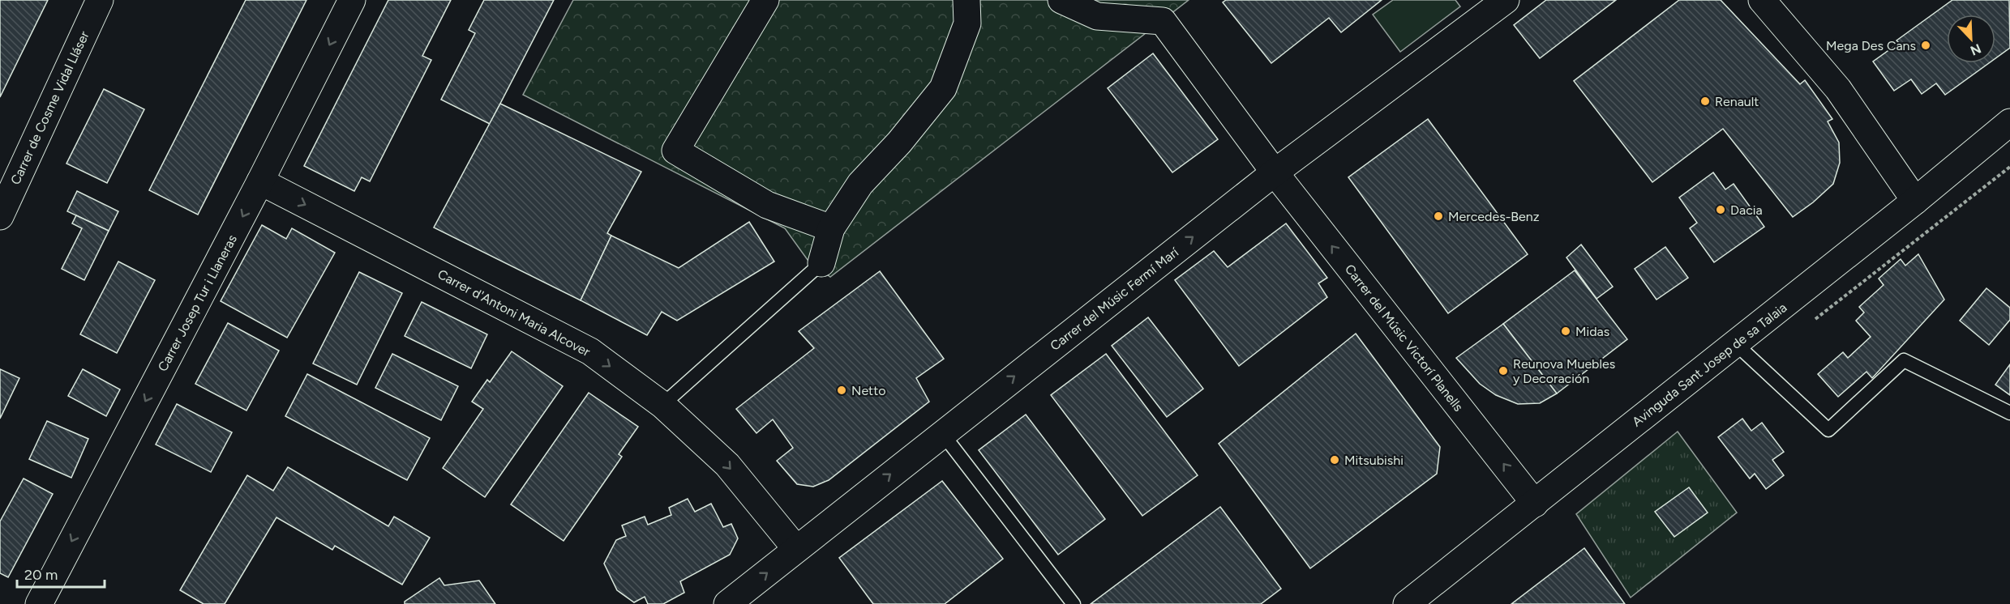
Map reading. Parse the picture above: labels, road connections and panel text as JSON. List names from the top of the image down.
{
  "streets": {
    "street": [
      "Carrer de Cosme Vidal Lláser",
      "Carrer del Músic Fermí Marí",
      "Carrer Josep Tur i Llaneras",
      "Carrer d'Antoni Maria Alcover",
      "Carrer del Músic Victorí Planells",
      "Avinguda Sant Josep de sa Talaia"
    ]
  },
  "crossings": [
    ["Carrer del Músic Fermí Marí", "Carrer d'Antoni Maria Alcover"],
    ["Carrer del Músic Fermí Marí", "Carrer del Músic Victorí Planells"],
    ["Carrer Josep Tur i Llaneras", "Carrer d'Antoni Maria Alcover"],
    ["Carrer del Músic Victorí Planells", "Avinguda Sant Josep de sa Talaia"]
  ],
  "one_way": [
    "Carrer del Músic Fermí Marí",
    "Carrer Josep Tur i Llaneras",
    "Carrer d'Antoni Maria Alcover",
    "Carrer del Músic Victorí Planells"
  ],
  "places": [
    "Mega Des Cans",
    "Renault",
    "Dacia",
    "Mercedes-Benz",
    "Midas",
    "Reunova Muebles y Decoración",
    "Netto",
    "Mitsubishi"
  ],
  "scale_bar": "20 m",
  "north": "bottom right"
}
